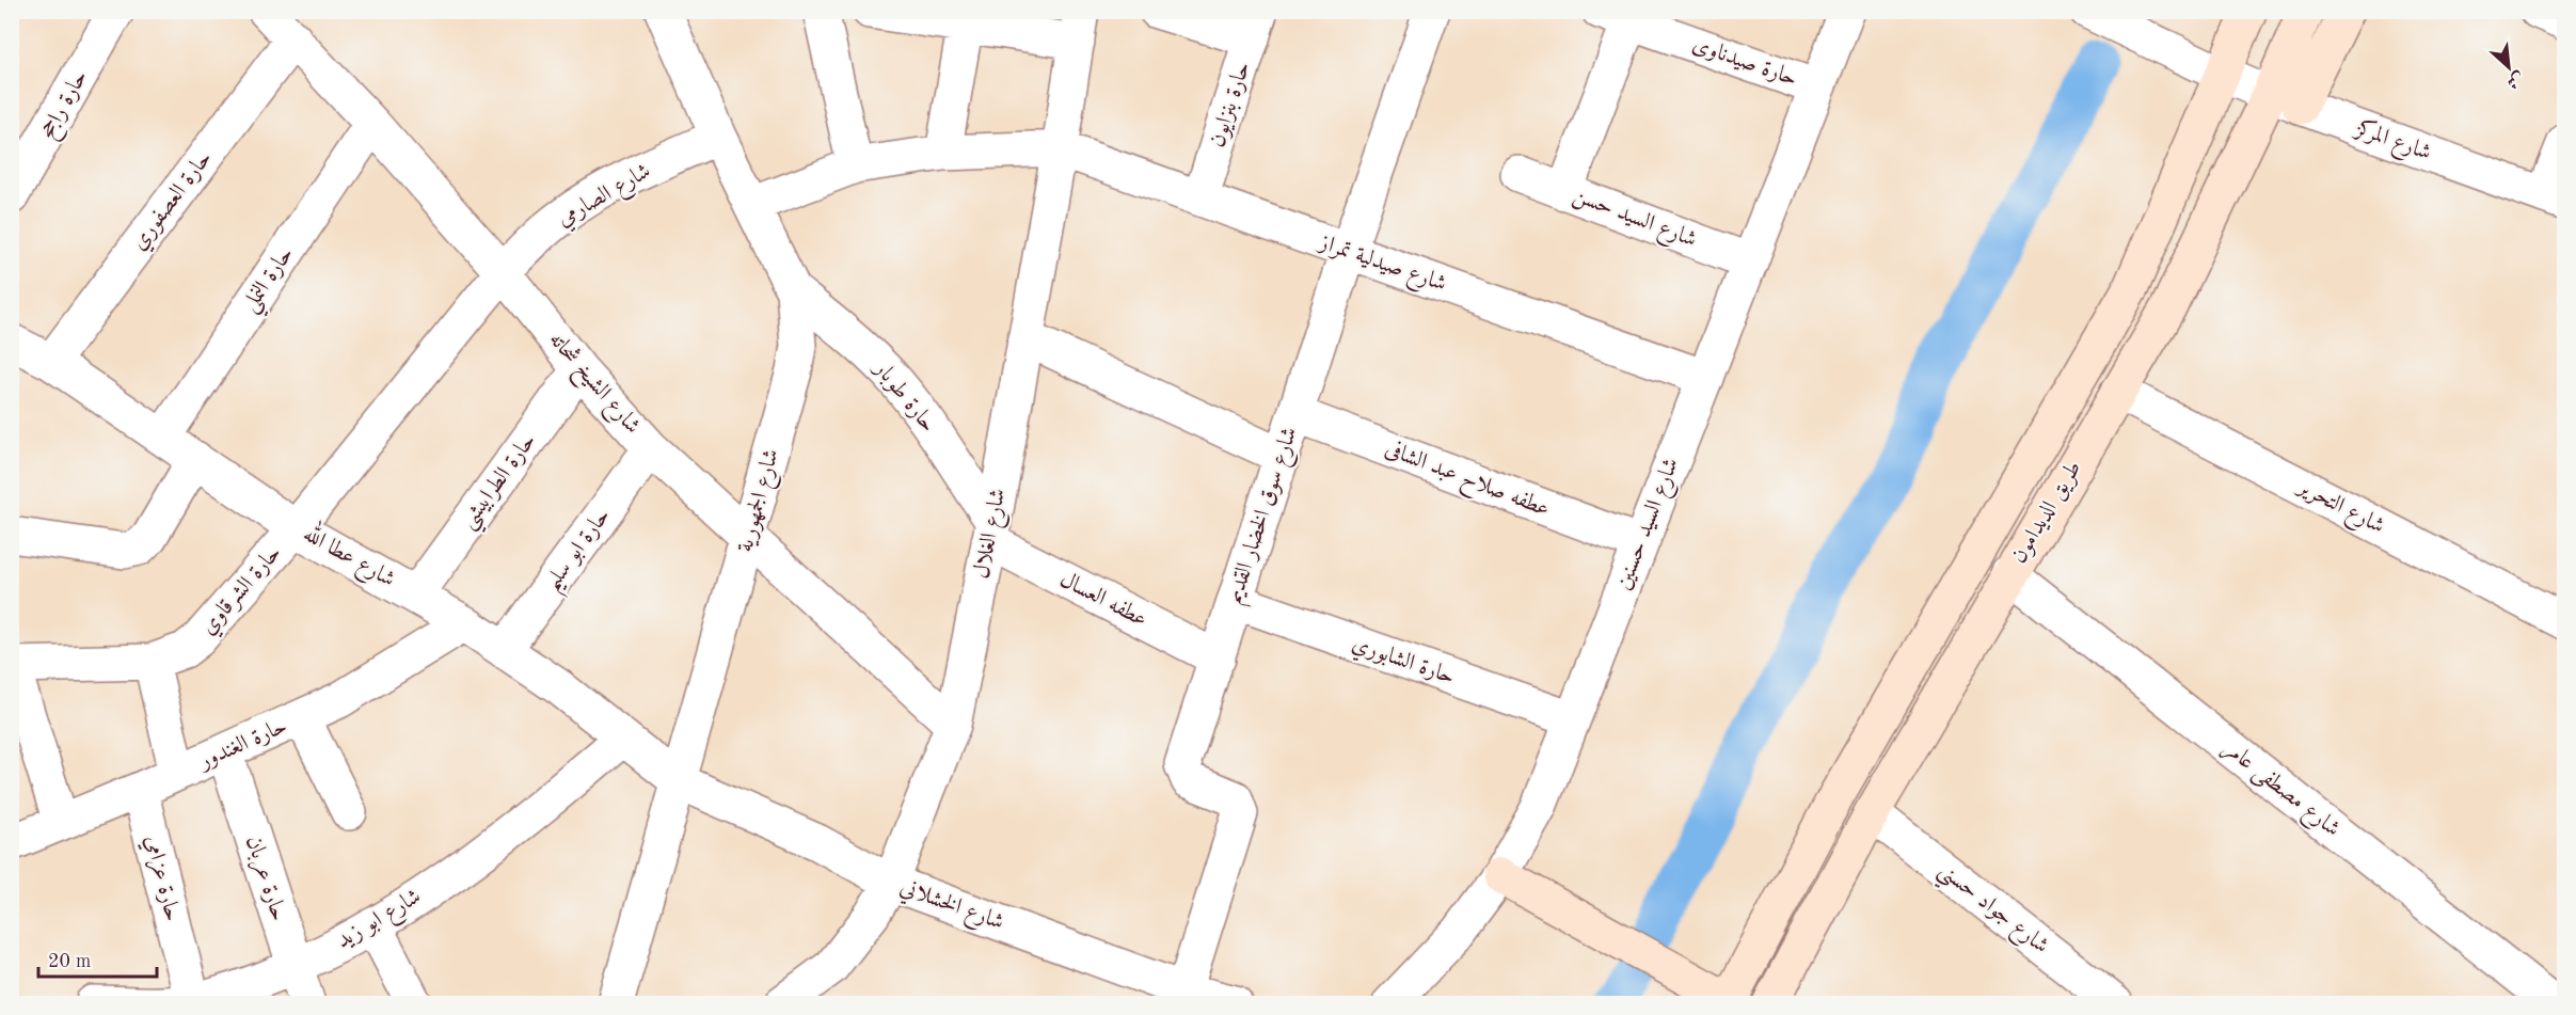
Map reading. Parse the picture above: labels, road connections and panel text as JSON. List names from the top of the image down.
{
  "streets": {
    "main road": ["طريق الديدامون"],
    "street": [
      "حارة صيدناوى",
      "حارة راجح",
      "حارة بنزايون",
      "شارع المركز",
      "شارع الصارمي",
      "حارة العصفوري",
      "شارع السيد حسن",
      "شارع صيدلية تمراز",
      "حارة النملي",
      "شارع الشيخ شحاته",
      "حارة طوبار",
      "عطفه صلاح عبد الشافى",
      "حارة الطرابيشي",
      "شارع الجمهورية",
      "شارع التحرير",
      "شارع سوق الخضار القديم",
      "شارع السيد حسنين",
      "شارع الغلال",
      "حارة ابو سليم",
      "شارع عطا الله",
      "حارة الشرقاوي",
      "عطفه العسال",
      "حارة الشابوري",
      "حارة الغندور",
      "شارع مصطفى عامر",
      "حارة عزامي",
      "حارة عربان",
      "شارع الخشلاني",
      "شارع جواد حسني",
      "شارع ابو زيد"
    ]
  },
  "crossings": [
    ["حارة صيدناوى", "شارع السيد حسنين"],
    ["حارة بنزايون", "شارع صيدلية تمراز"],
    ["شارع المركز", "طريق الديدامون"],
    ["شارع الصارمي", "شارع الشيخ شحاته"],
    ["شارع الصارمي", "شارع الجمهورية"],
    ["شارع الصارمي", "حارة الشرقاوي"],
    ["حارة العصفوري", "شارع الشيخ شحاته"],
    ["حارة العصفوري", "شارع عطا الله"],
    ["شارع السيد حسن", "شارع السيد حسنين"],
    ["شارع صيدلية تمراز", "شارع سوق الخضار القديم"],
    ["شارع صيدلية تمراز", "شارع السيد حسنين"],
    ["شارع صيدلية تمراز", "شارع الغلال"],
    ["حارة النملي", "شارع الشيخ شحاته"],
    ["حارة النملي", "شارع عطا الله"],
    ["شارع الشيخ شحاته", "حارة الطرابيشي"],
    ["شارع الشيخ شحاته", "شارع الجمهورية"],
    ["شارع الشيخ شحاته", "شارع الغلال"],
    ["شارع الشيخ شحاته", "حارة ابو سليم"],
    ["شارع الشيخ شحاته", "حارة الشرقاوي"],
    ["حارة طوبار", "شارع الجمهورية"],
    ["حارة طوبار", "شارع الغلال"],
    ["حارة طوبار", "عطفه العسال"],
    ["عطفه صلاح عبد الشافى", "شارع سوق الخضار القديم"],
    ["عطفه صلاح عبد الشافى", "شارع السيد حسنين"],
    ["حارة الطرابيشي", "شارع عطا الله"],
    ["شارع الجمهورية", "شارع عطا الله"],
    ["شارع الجمهورية", "شارع الخشلاني"],
    ["شارع التحرير", "طريق الديدامون"],
    ["طريق الديدامون", "شارع مصطفى عامر"],
    ["طريق الديدامون", "شارع جواد حسني"],
    ["شارع سوق الخضار القديم", "عطفه العسال"],
    ["شارع سوق الخضار القديم", "حارة الشابوري"],
    ["شارع سوق الخضار القديم", "شارع الخشلاني"],
    ["شارع السيد حسنين", "حارة الشابوري"],
    ["شارع الغلال", "عطفه العسال"],
    ["شارع الغلال", "شارع الخشلاني"],
    ["حارة ابو سليم", "شارع عطا الله"],
    ["شارع عطا الله", "حارة الشرقاوي"],
    ["شارع عطا الله", "حارة الغندور"],
    ["شارع عطا الله", "شارع الخشلاني"],
    ["شارع عطا الله", "شارع ابو زيد"],
    ["حارة الغندور", "حارة عزامي"],
    ["حارة الغندور", "حارة عربان"],
    ["حارة عزامي", "شارع ابو زيد"],
    ["حارة عربان", "شارع ابو زيد"]
  ],
  "scale_bar": "20 m",
  "north": "bottom right"
}
